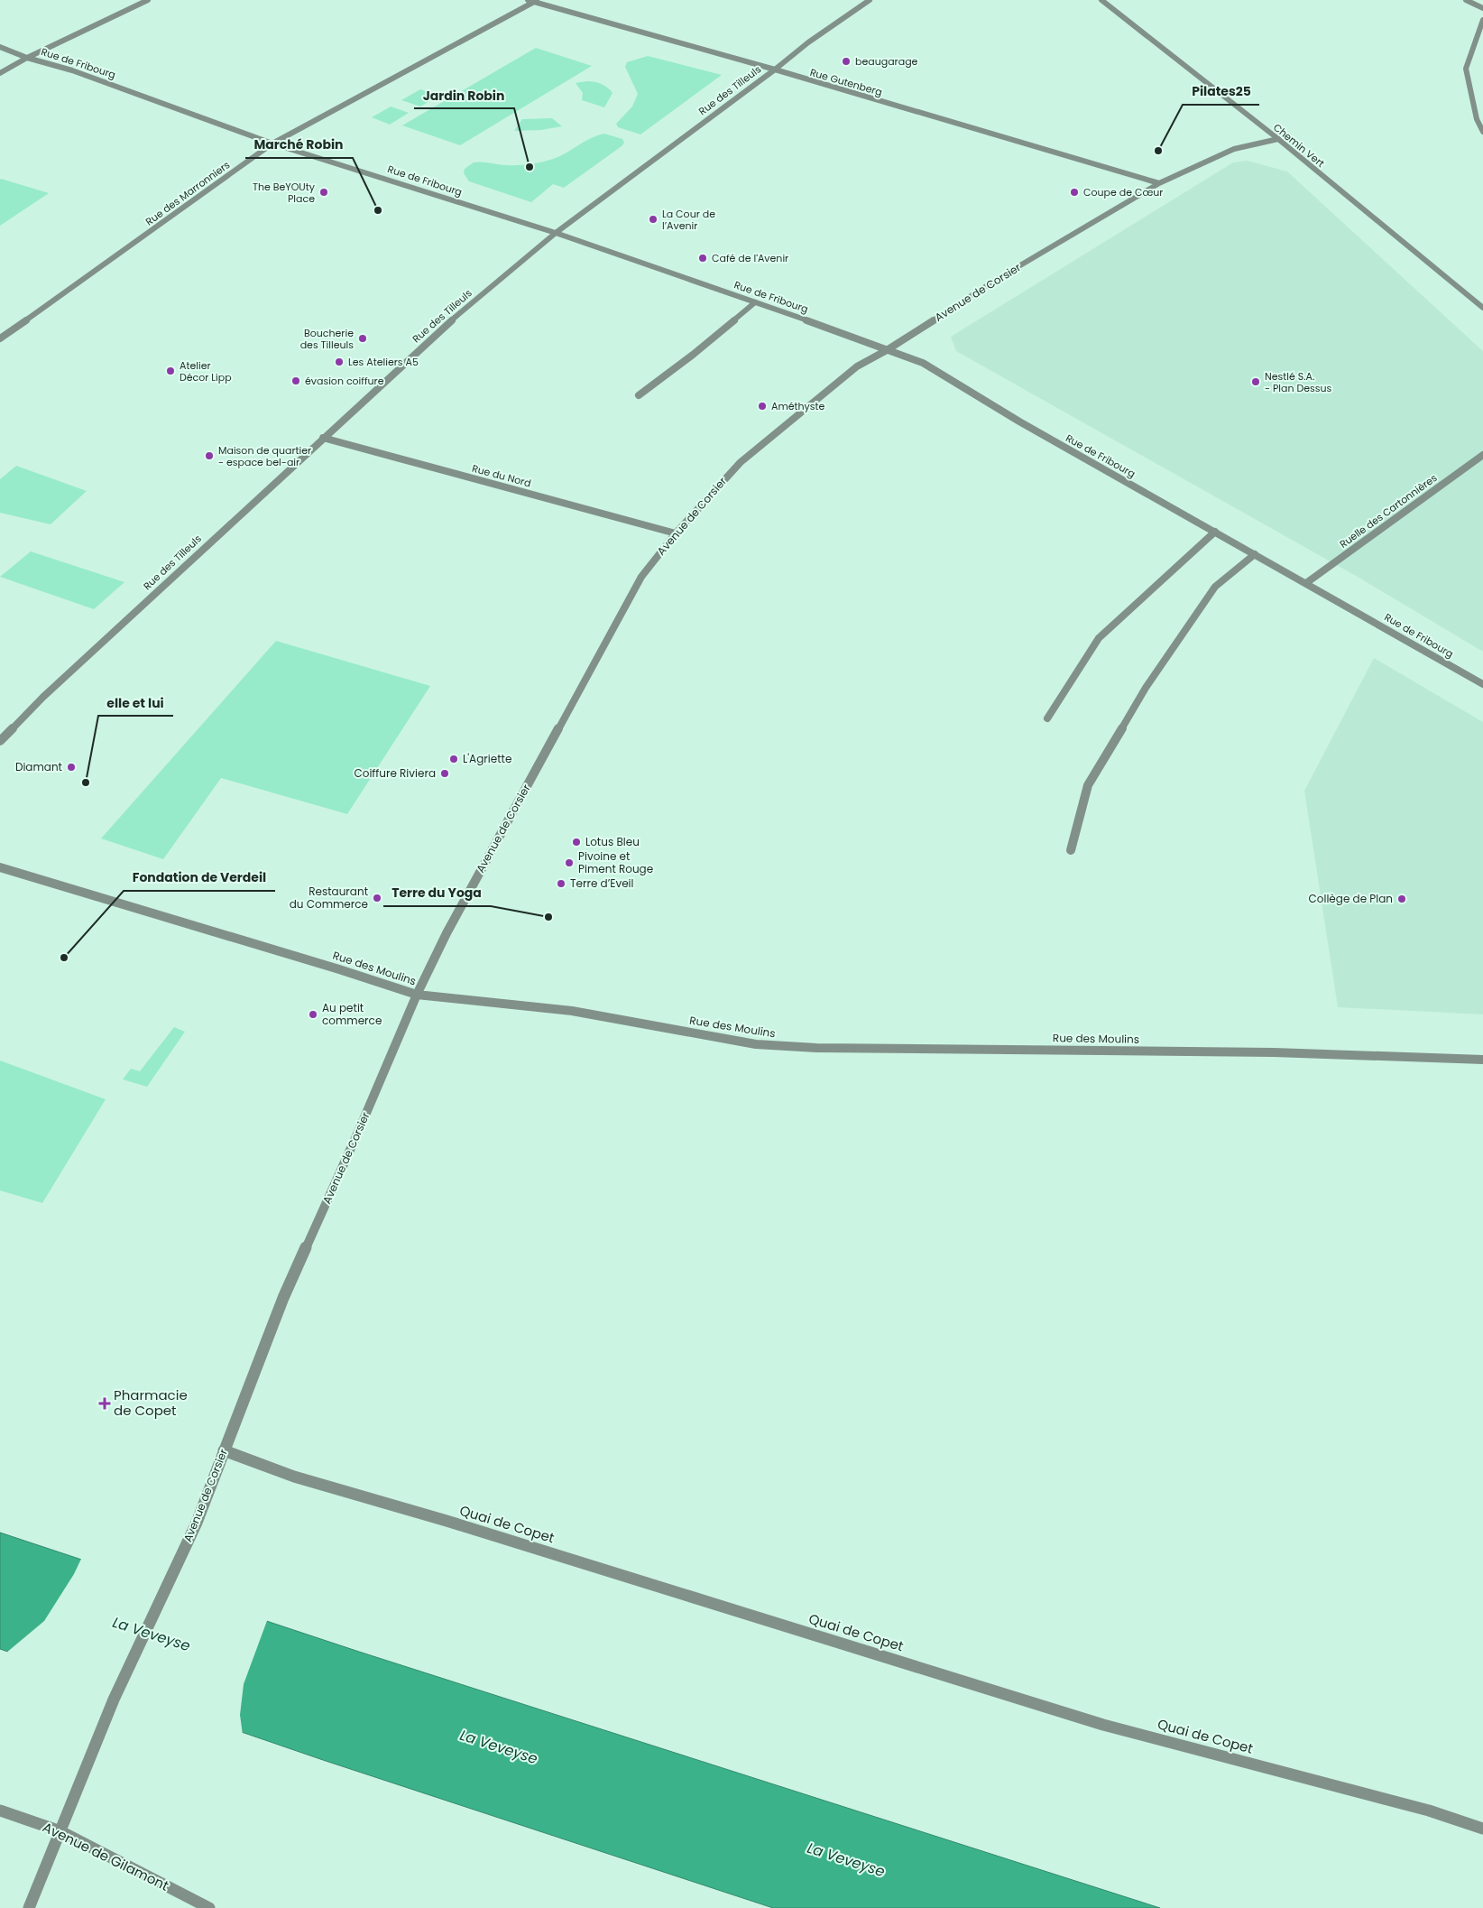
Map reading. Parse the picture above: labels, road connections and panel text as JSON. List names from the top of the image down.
{
  "streets": {
    "street": [
      "Rue de Fribourg",
      "Rue Gutenberg",
      "Rue des Tilleuls",
      "Chemin Vert",
      "Rue des Marronniers",
      "Avenue de Corsier",
      "Rue du Nord",
      "Ruelle des Cartonnières",
      "Rue des Moulins",
      "Quai de Copet",
      "Avenue de Gilamont"
    ]
  },
  "crossings": [
    ["Rue de Fribourg", "Rue des Tilleuls"],
    ["Rue de Fribourg", "Rue des Marronniers"],
    ["Rue de Fribourg", "Avenue de Corsier"],
    ["Rue de Fribourg", "Ruelle des Cartonnières"],
    ["Rue Gutenberg", "Rue des Tilleuls"],
    ["Rue Gutenberg", "Rue des Marronniers"],
    ["Rue Gutenberg", "Avenue de Corsier"],
    ["Rue des Tilleuls", "Rue du Nord"],
    ["Chemin Vert", "Avenue de Corsier"],
    ["Avenue de Corsier", "Rue du Nord"],
    ["Avenue de Corsier", "Rue des Moulins"],
    ["Avenue de Corsier", "Quai de Copet"],
    ["Avenue de Corsier", "Avenue de Gilamont"]
  ],
  "water": ["La Veveyse"],
  "places": {
    "other": [
      "beaugarage",
      "Pilates25",
      "Jardin Robin",
      "The BeYOUty Place",
      "Coupe de Cœur",
      "Marché Robin",
      "La Cour de l’Avenir",
      "Café de l'Avenir",
      "Boucherie des Tilleuls",
      "Les Ateliers A5",
      "Atelier Décor Lipp",
      "évasion coiffure",
      "Nestlé S.A. - Plan Dessus",
      "Améthyste",
      "Maison de quartier - espace bel-air",
      "L'Agriette",
      "Diamant",
      "Coiffure Riviera",
      "elle et lui",
      "Lotus Bleu",
      "Pivoine et Piment Rouge",
      "Terre d’Eveil",
      "Restaurant du Commerce",
      "Collège de Plan",
      "Terre du Yoga",
      "Fondation de Verdeil",
      "Au petit commerce"
    ],
    "health": ["Pharmacie de Copet"]
  }
}
